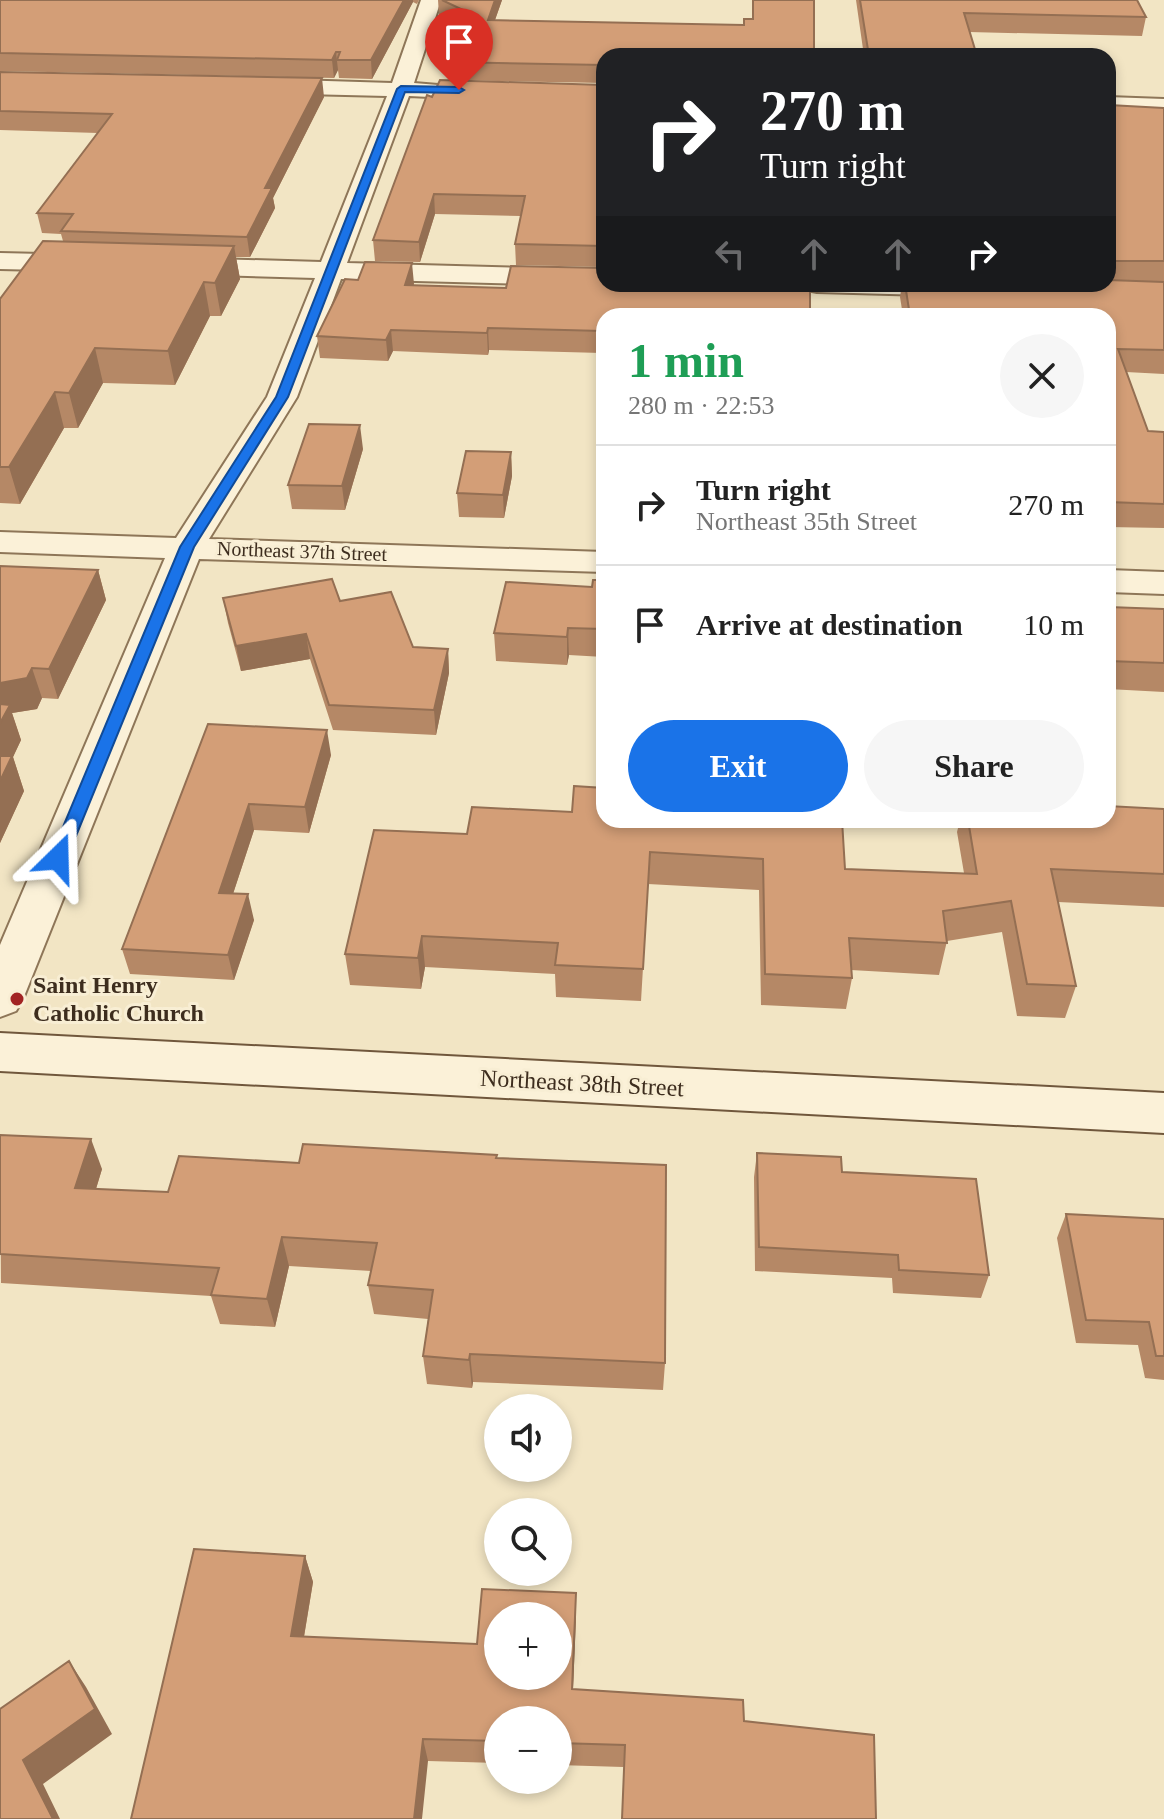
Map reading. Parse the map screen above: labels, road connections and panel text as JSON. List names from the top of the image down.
{
  "streets": {
    "street": ["Northeast 37th Street", "Northeast 38th Street"]
  },
  "places": ["Saint Henry Catholic Church"],
  "page": {
    "turn": ["270 m", "Turn right"],
    "heading": ["1 min", "280 m · 22:53"],
    "list": [
      {
        "name": "Turn right",
        "note": "Northeast 35th Street",
        "value": "270 m"
      },
      {
        "name": "Arrive at destination",
        "value": "10 m"
      }
    ],
    "buttons": ["Exit", "Share"],
    "map_buttons": ["+", "−"]
  }
}
